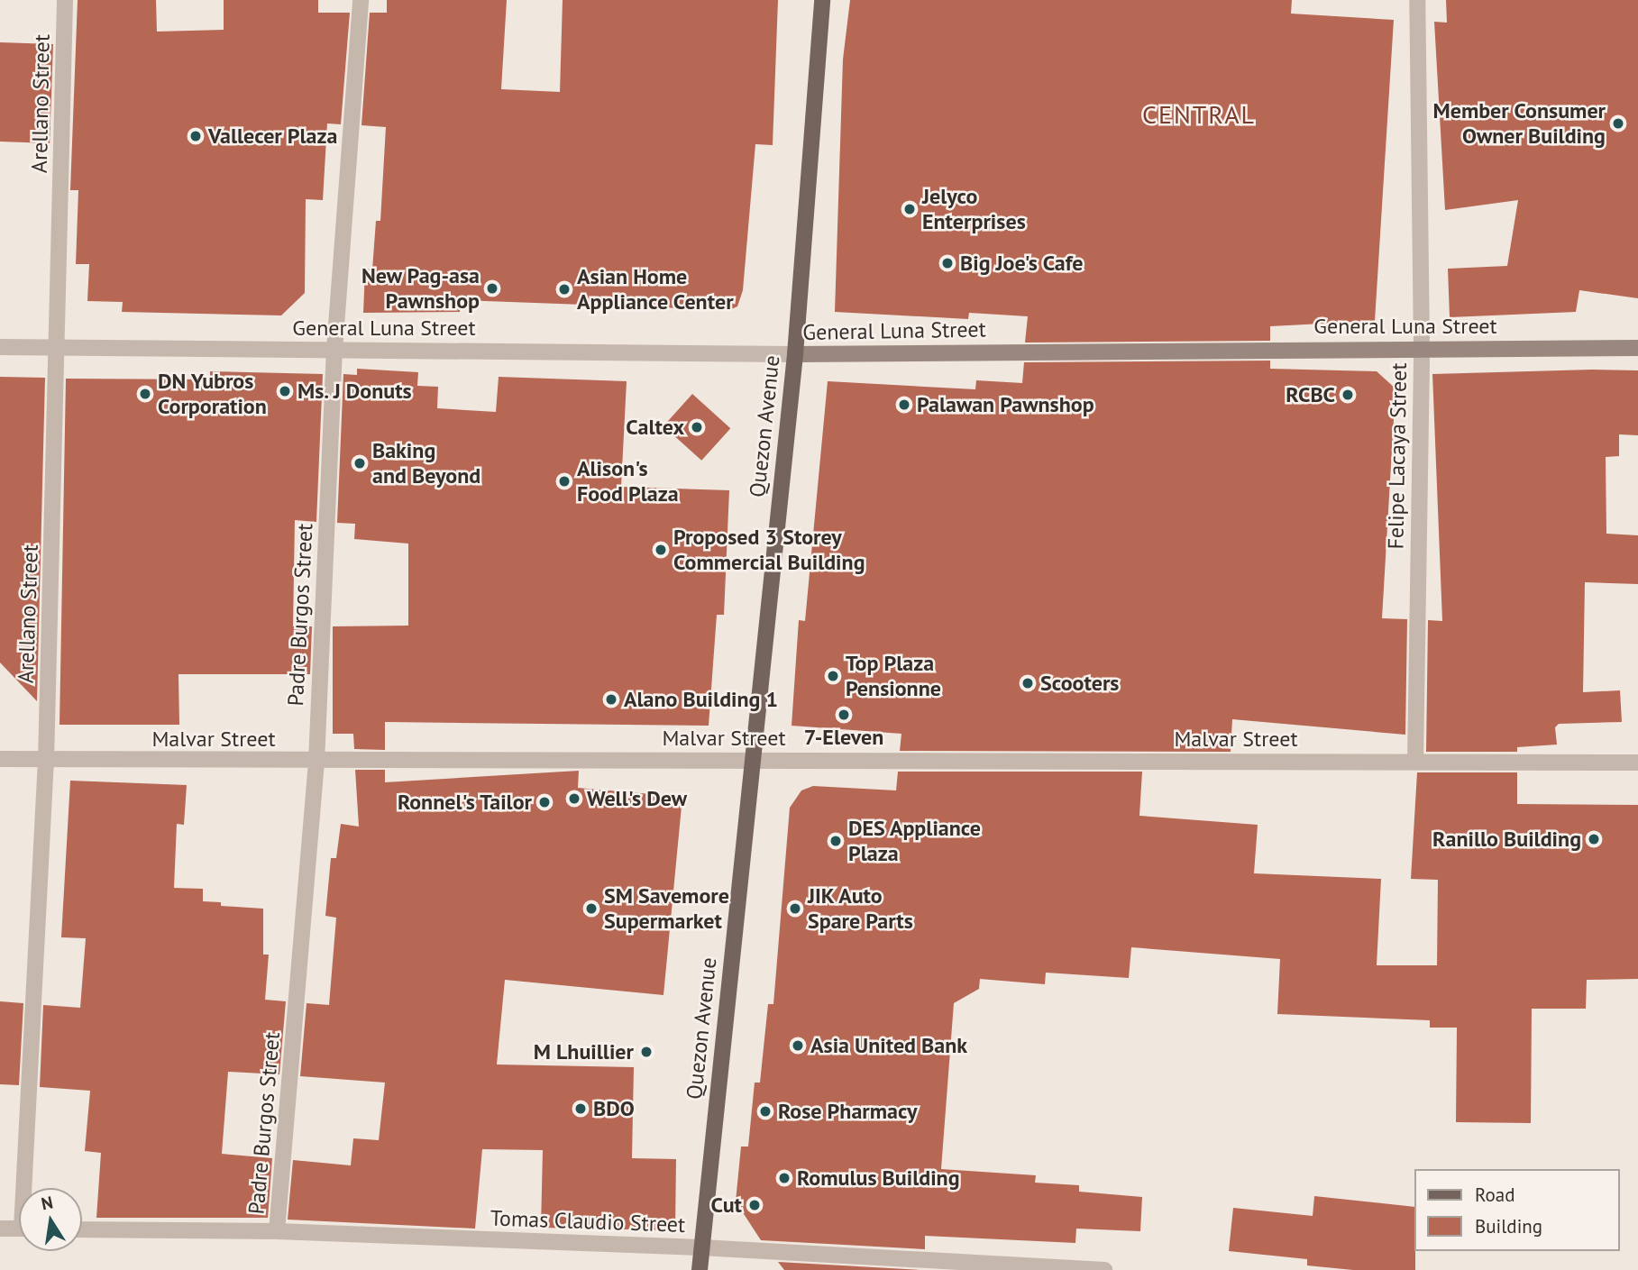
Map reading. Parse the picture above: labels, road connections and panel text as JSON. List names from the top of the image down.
{
  "streets": {
    "main road": ["Quezon Avenue"],
    "street": [
      "Arellano Street",
      "General Luna Street",
      "Felipe Lacaya Street",
      "Padre Burgos Street",
      "Malvar Street",
      "Tomas Claudio Street"
    ]
  },
  "crossings": [
    ["Arellano Street", "General Luna Street"],
    ["Arellano Street", "Malvar Street"],
    ["General Luna Street", "Quezon Avenue"],
    ["General Luna Street", "Felipe Lacaya Street"],
    ["General Luna Street", "Padre Burgos Street"],
    ["Quezon Avenue", "Malvar Street"],
    ["Quezon Avenue", "Tomas Claudio Street"],
    ["Felipe Lacaya Street", "Malvar Street"],
    ["Padre Burgos Street", "Malvar Street"],
    ["Padre Burgos Street", "Tomas Claudio Street"]
  ],
  "districts": ["CENTRAL"],
  "places": [
    "Member Consumer Owner Building",
    "Vallecer Plaza",
    "Jelyco Enterprises",
    "Big Joe's Cafe",
    "New Pag-asa Pawnshop",
    "Asian Home Appliance Center",
    "Ms. J Donuts",
    "DN Yubros Corporation",
    "RCBC",
    "Palawan Pawnshop",
    "Caltex",
    "Baking and Beyond",
    "Alison's Food Plaza",
    "Proposed 3 Storey Commercial Building",
    "Top Plaza Pensionne",
    "Scooters",
    "Alano Building 1",
    "7-Eleven",
    "Well's Dew",
    "Ronnel's Tailor",
    "Ranillo Building",
    "DES Appliance Plaza",
    "SM Savemore Supermarket",
    "JIK Auto Spare Parts",
    "Asia United Bank",
    "M Lhuillier",
    "BDO",
    "Rose Pharmacy",
    "Romulus Building",
    "Cut"
  ],
  "legend": ["Road", "Building"],
  "north": "top"
}
